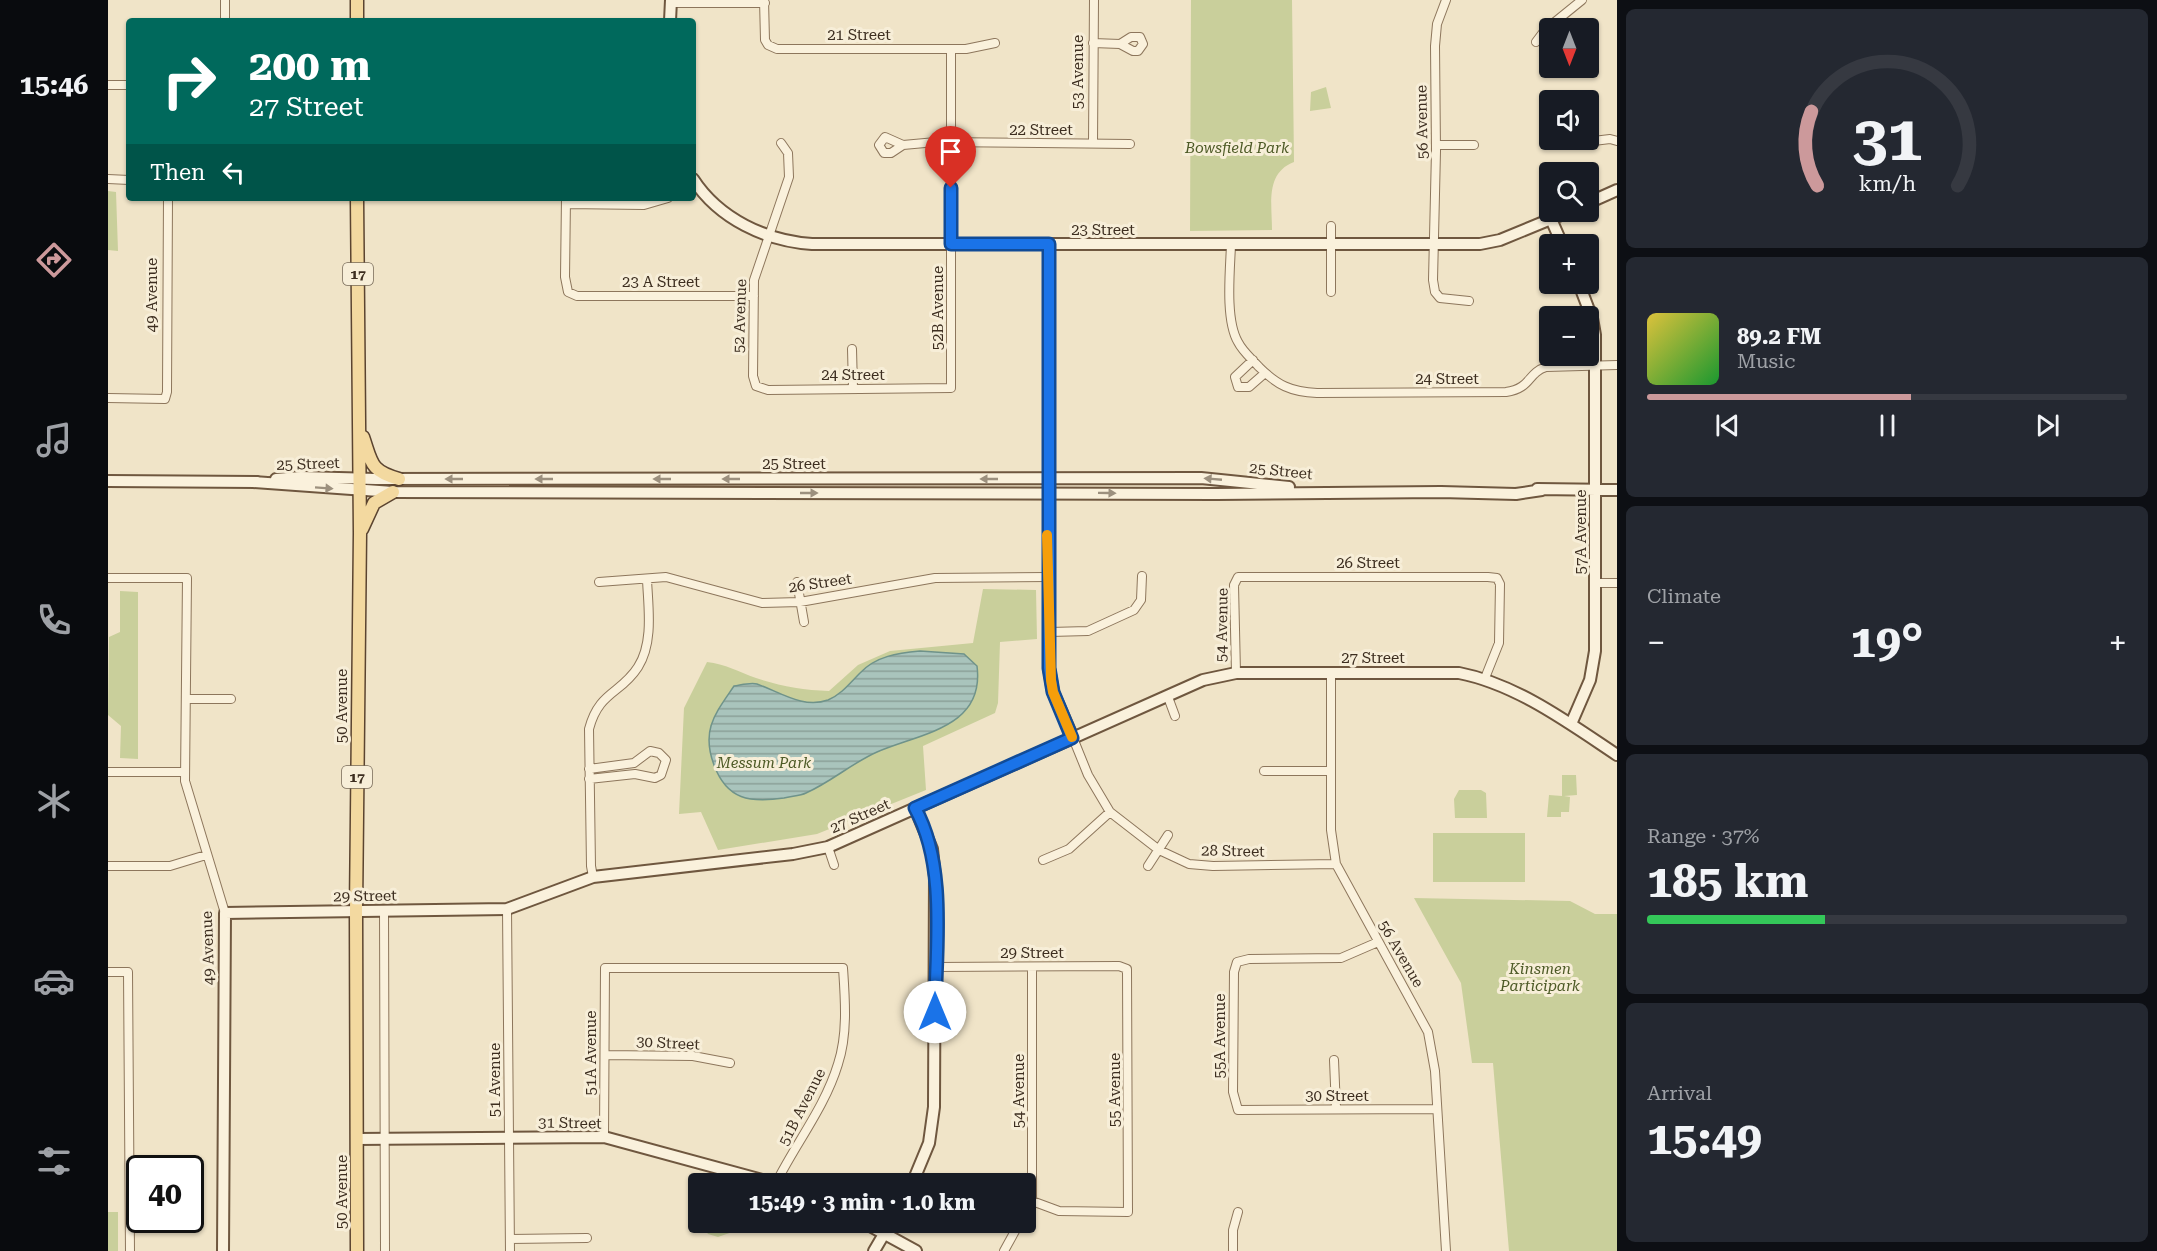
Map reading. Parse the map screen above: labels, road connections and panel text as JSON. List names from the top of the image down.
{
  "streets": {
    "main road": ["17", "50 Avenue"],
    "street": [
      "21 Street",
      "53 Avenue",
      "56 Avenue",
      "22 Street",
      "23 Street",
      "23 A Street",
      "49 Avenue",
      "52B Avenue",
      "52 Avenue",
      "24 Street",
      "25 Street",
      "57A Avenue",
      "26 Street",
      "54 Avenue",
      "27 Street",
      "28 Street",
      "29 Street",
      "55A Avenue",
      "30 Street",
      "51A Avenue",
      "51 Avenue",
      "55 Avenue",
      "51B Avenue",
      "31 Street"
    ]
  },
  "crossings": [
    ["21 Street", "52B Avenue"],
    ["53 Avenue", "22 Street"],
    ["56 Avenue", "23 Street"],
    ["56 Avenue", "27 Street"],
    ["56 Avenue", "28 Street"],
    ["56 Avenue", "55A Avenue"],
    ["56 Avenue", "30 Street"],
    ["22 Street", "52B Avenue"],
    ["23 Street", "52B Avenue"],
    ["23 Street", "52 Avenue"],
    ["23 A Street", "52 Avenue"],
    ["49 Avenue", "29 Street"],
    ["52B Avenue", "24 Street"],
    ["52 Avenue", "24 Street"],
    ["25 Street", "57A Avenue"],
    ["25 Street", "50 Avenue"],
    ["57A Avenue", "27 Street"],
    ["26 Street", "54 Avenue"],
    ["26 Street", "27 Street"],
    ["54 Avenue", "27 Street"],
    ["54 Avenue", "29 Street"],
    ["27 Street", "29 Street"],
    ["27 Street", "51 Avenue"],
    ["50 Avenue", "29 Street"],
    ["50 Avenue", "31 Street"],
    ["29 Street", "51 Avenue"],
    ["29 Street", "55 Avenue"],
    ["55A Avenue", "30 Street"],
    ["30 Street", "51A Avenue"],
    ["51A Avenue", "51B Avenue"],
    ["51A Avenue", "31 Street"],
    ["51 Avenue", "31 Street"]
  ],
  "parks": ["Bowsfield Park", "Messum Park", "Kinsmen Participark"],
  "north": "bottom",
  "page": {
    "tabs": "15:46",
    "map_buttons": ["+", "−"],
    "turn": ["200 m", "27 Street"],
    "then": "Then",
    "song": ["89.2 FM", "Music"],
    "tile": [
      "Climate",
      ["Range · 37%", "185 km"],
      ["Arrival", "15:49"]
    ],
    "heat": ["−", "19°", "+"],
    "limit": "40",
    "trip": "15:49 · 3 min · 1.0 km",
    "gauge": ["31", "km/h"]
  }
}
